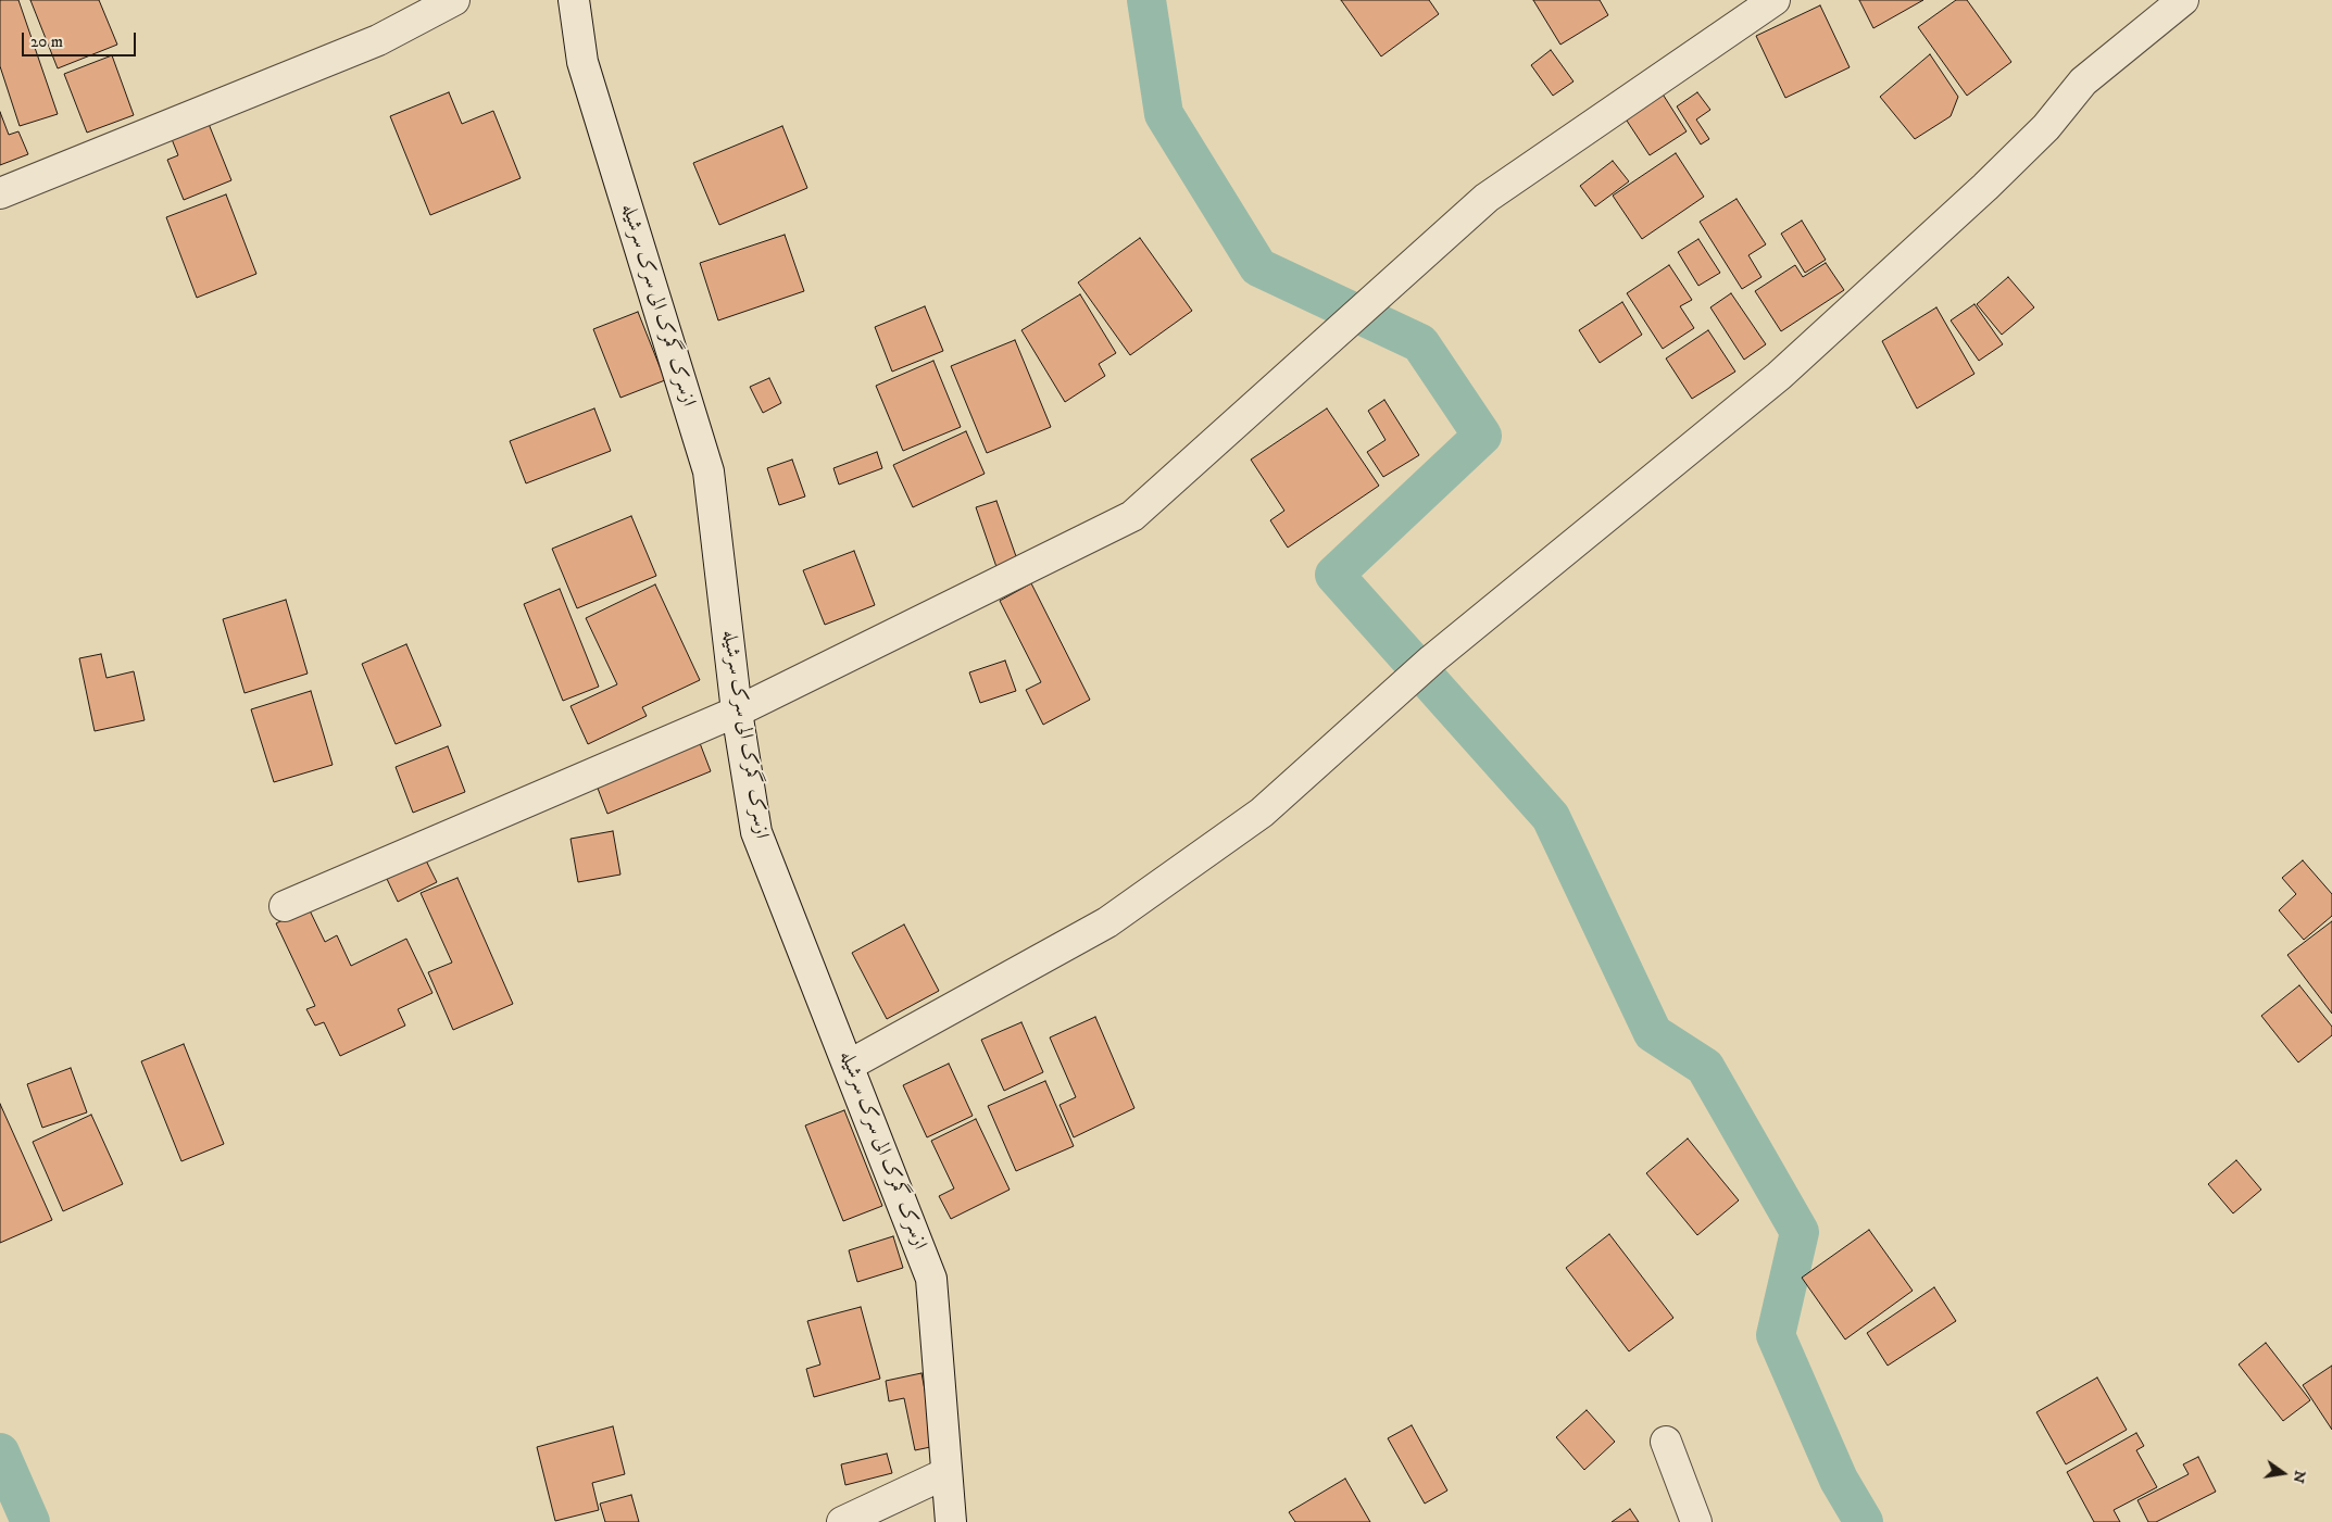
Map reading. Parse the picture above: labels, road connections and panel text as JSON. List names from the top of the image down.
{
  "streets": {
    "street": ["ازسرک گمرک الی سرک سرشیله"]
  },
  "scale_bar": "20 m",
  "north": "right"
}
